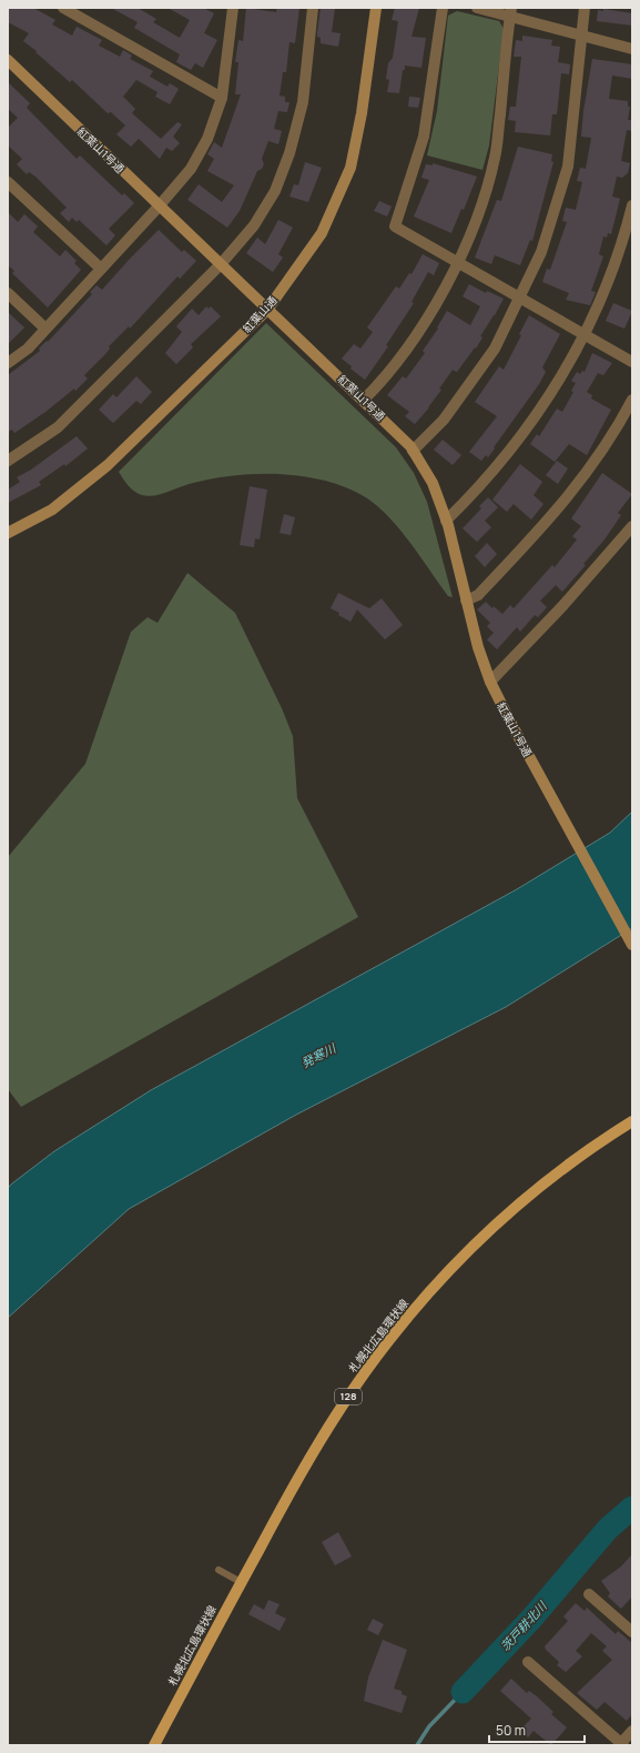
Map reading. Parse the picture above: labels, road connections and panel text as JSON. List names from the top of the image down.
{
  "streets": {
    "main road": ["札幌北広島環状線", "128"],
    "street": ["紅葉山1号通", "紅葉山通"]
  },
  "crossings": [
    ["紅葉山1号通", "紅葉山通"]
  ],
  "water": ["発寒川", "茨戸耕北川"],
  "scale_bar": "50 m"
}
